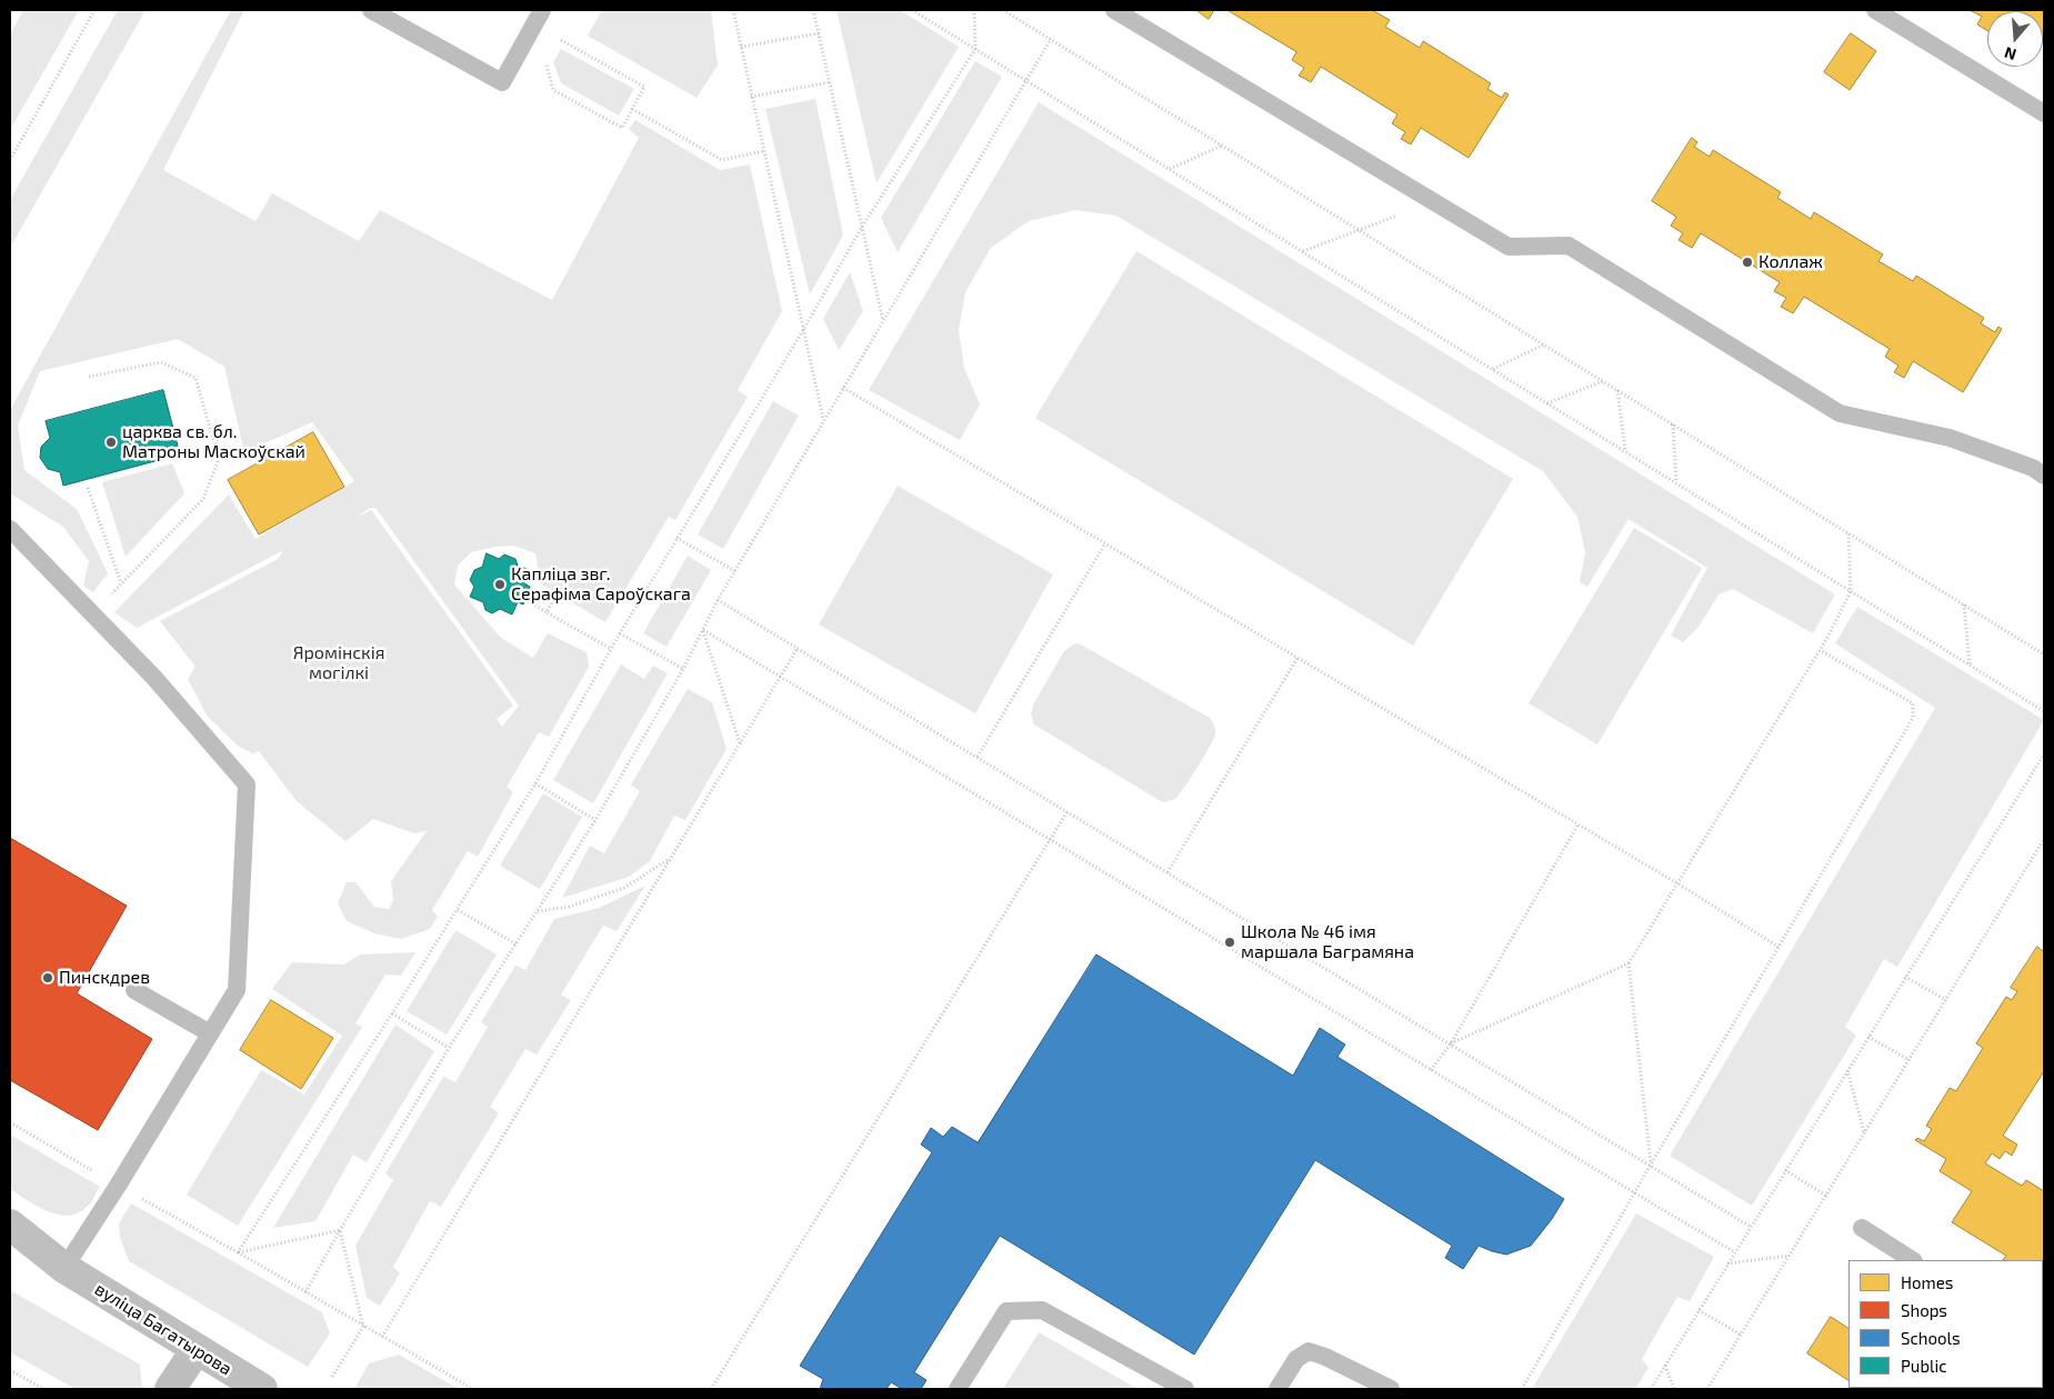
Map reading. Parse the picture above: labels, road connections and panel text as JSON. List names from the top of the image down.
{
  "streets": {
    "street": ["вуліца Багатырова"]
  },
  "parks": ["Яромінскія могілкі"],
  "places": [
    "Коллаж",
    "царква св. бл. Матроны Маскоўскай",
    "Капліца звг. Серафіма Сароўскага",
    "Школа № 46 імя маршала Баграмяна",
    "Пинскдрев"
  ],
  "legend": [
    "Homes",
    "Shops",
    "Schools",
    "Public"
  ],
  "north": "bottom"
}
